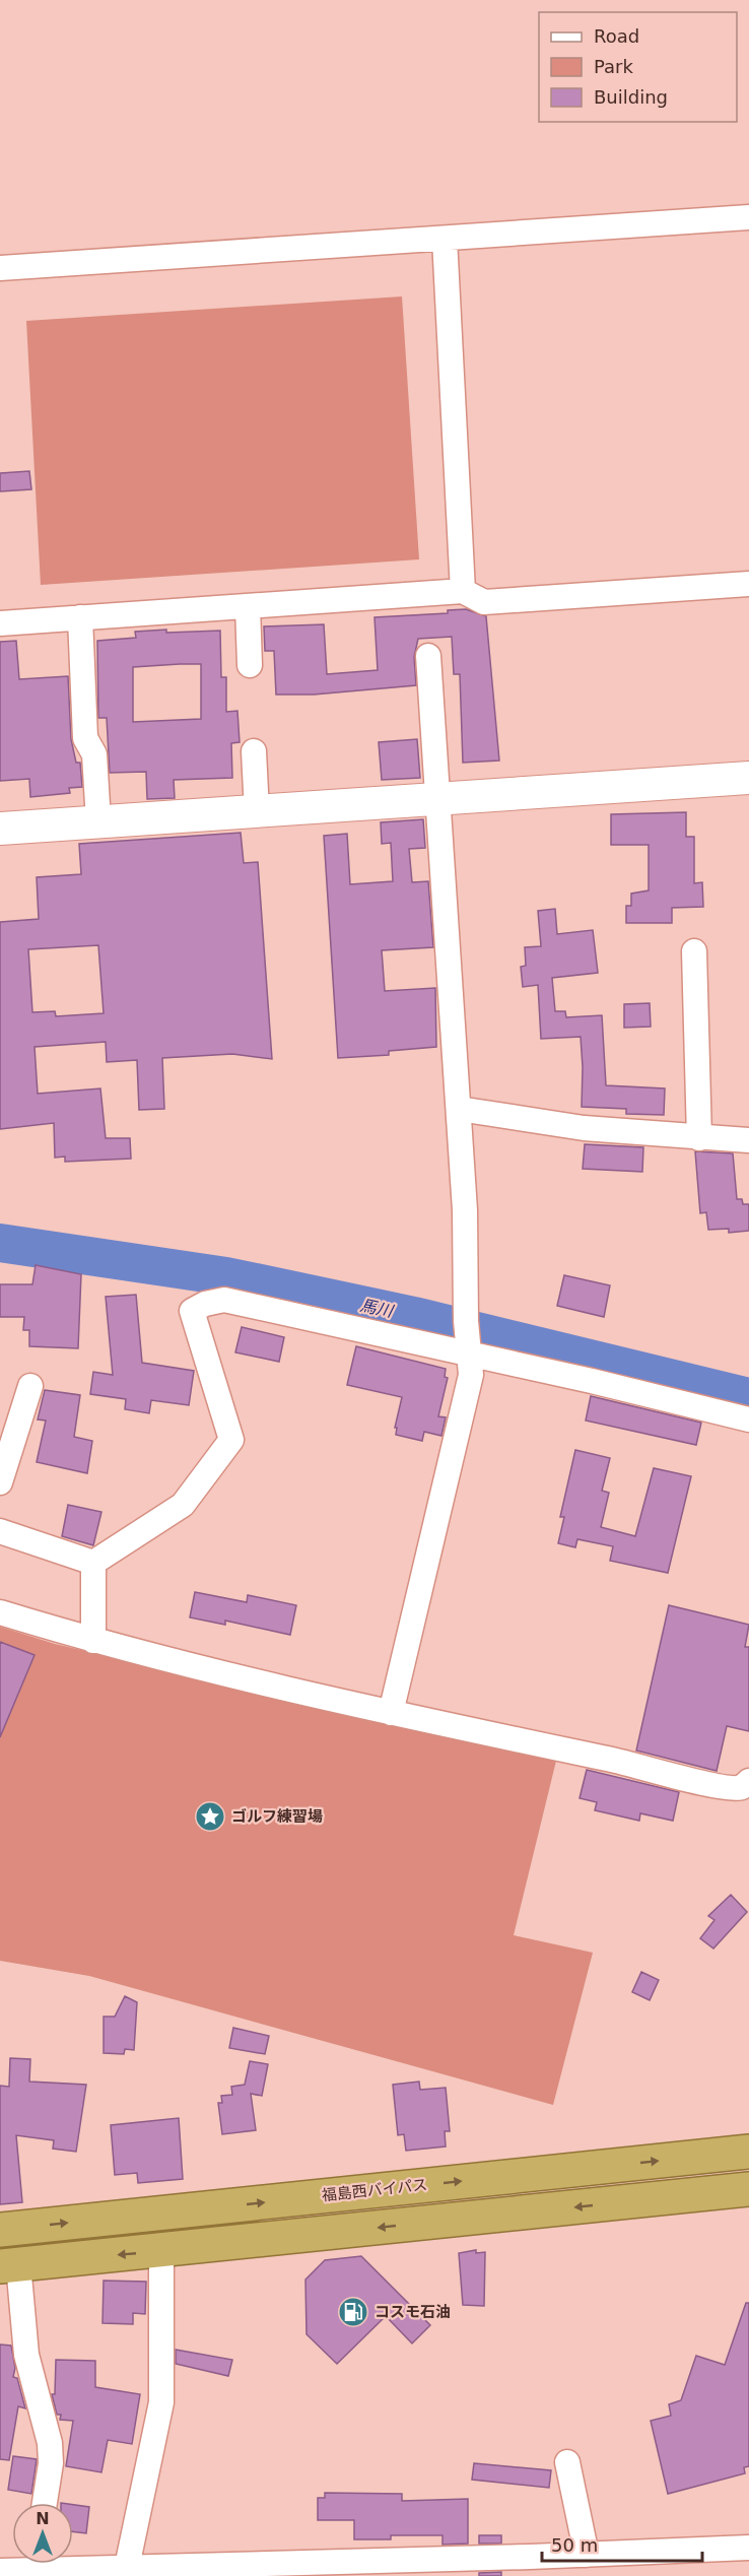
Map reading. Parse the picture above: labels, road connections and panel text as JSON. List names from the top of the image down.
{
  "streets": {
    "highway": ["福島西バイパス"]
  },
  "water": ["馬川"],
  "places": {
    "place": ["ゴルフ練習場"],
    "fuel station": ["コスモ石油"]
  },
  "legend": ["Road", "Park", "Building"],
  "scale_bar": "50 m",
  "north": "top"
}
